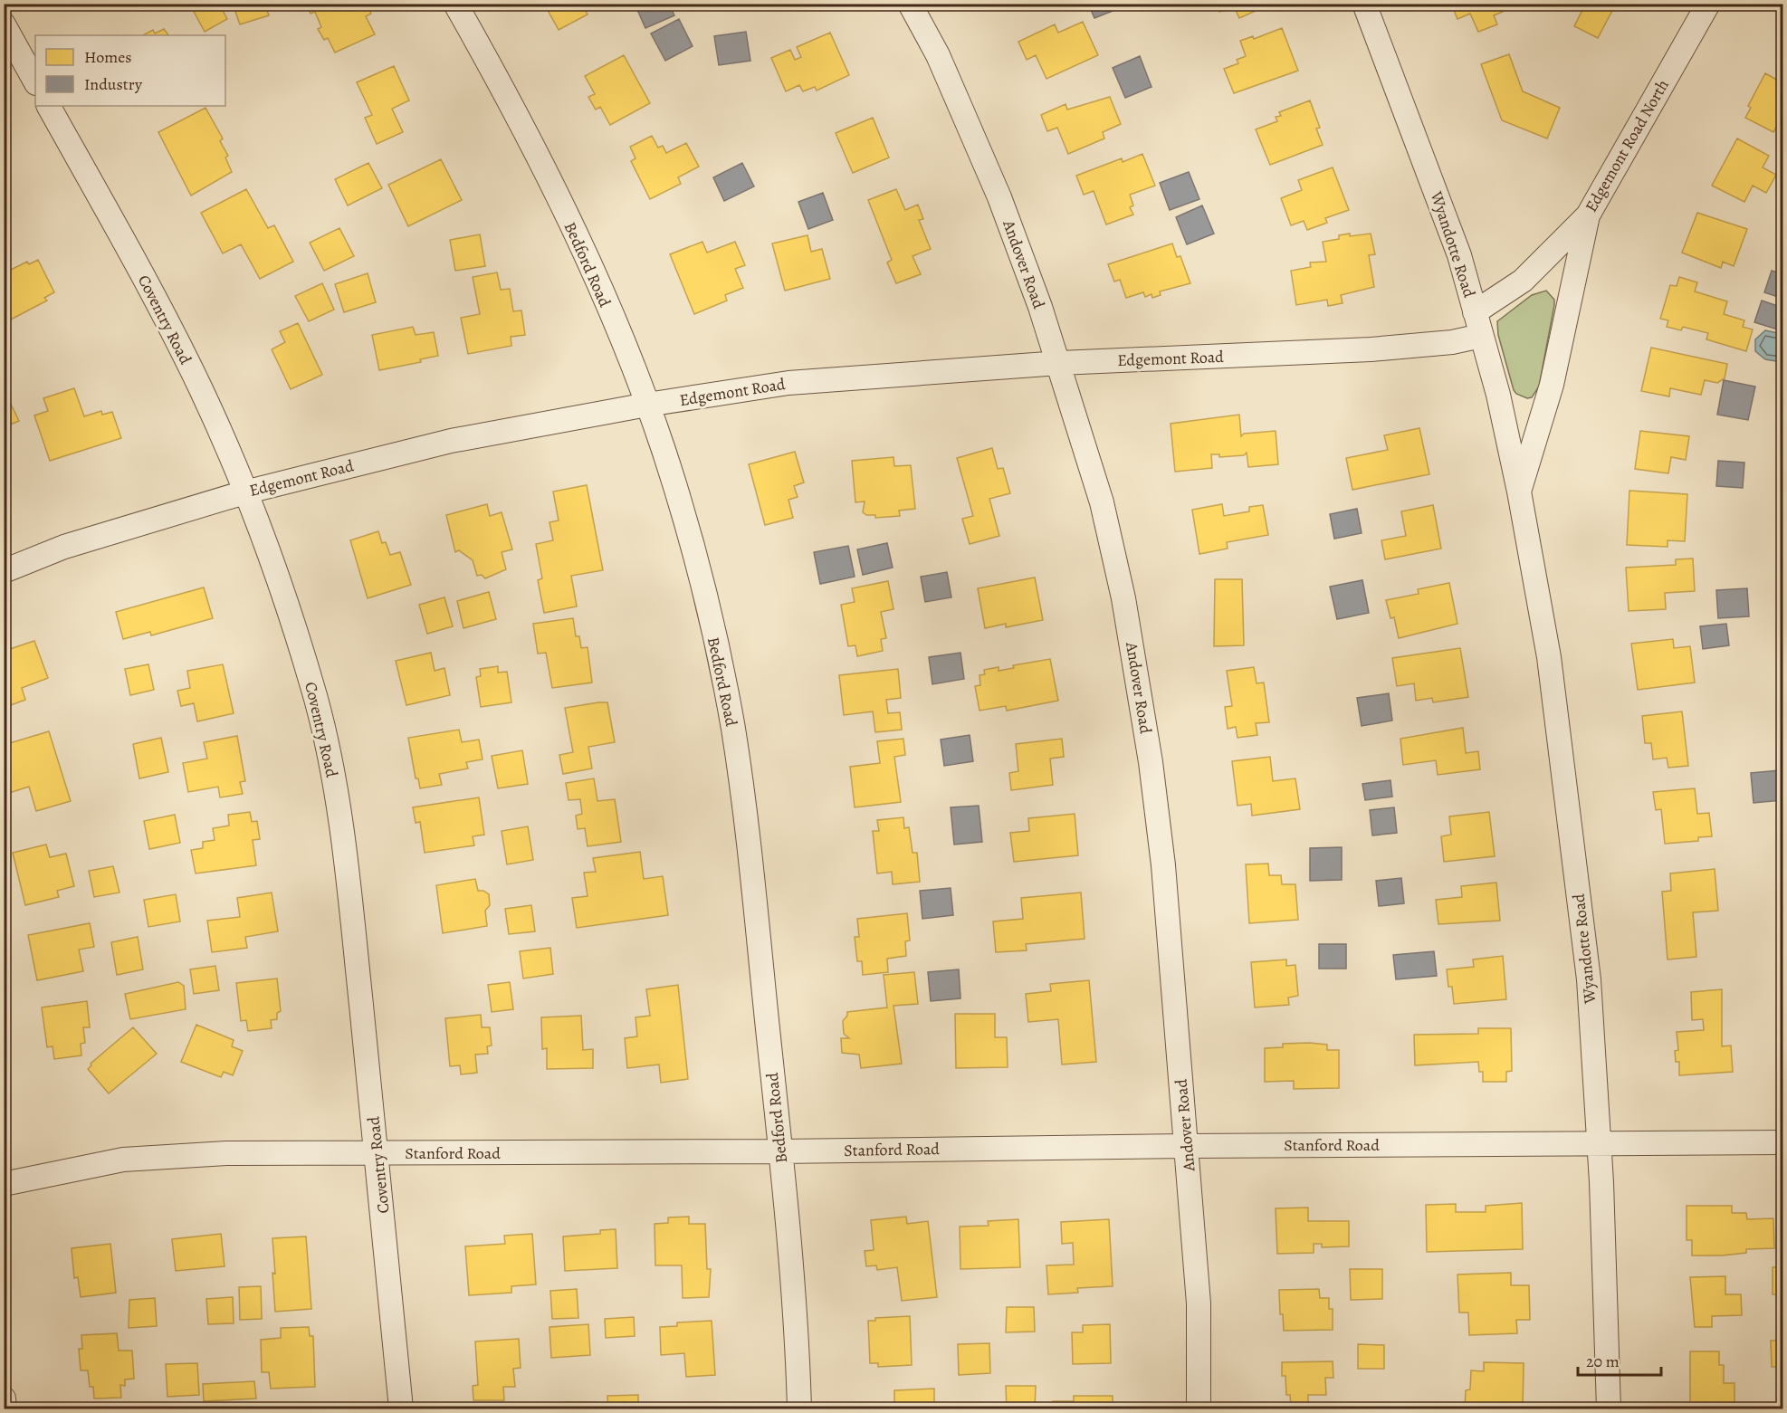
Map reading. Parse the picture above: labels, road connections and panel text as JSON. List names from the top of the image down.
{
  "streets": {
    "street": [
      "Edgemont Road North",
      "Wyandotte Road",
      "Bedford Road",
      "Andover Road",
      "Coventry Road",
      "Edgemont Road",
      "Stanford Road"
    ]
  },
  "crossings": [
    ["Edgemont Road North", "Wyandotte Road"],
    ["Wyandotte Road", "Edgemont Road"],
    ["Wyandotte Road", "Stanford Road"],
    ["Bedford Road", "Edgemont Road"],
    ["Bedford Road", "Stanford Road"],
    ["Andover Road", "Edgemont Road"],
    ["Andover Road", "Stanford Road"],
    ["Coventry Road", "Edgemont Road"],
    ["Coventry Road", "Stanford Road"]
  ],
  "legend": ["Homes", "Industry"],
  "scale_bar": "20 m"
}
